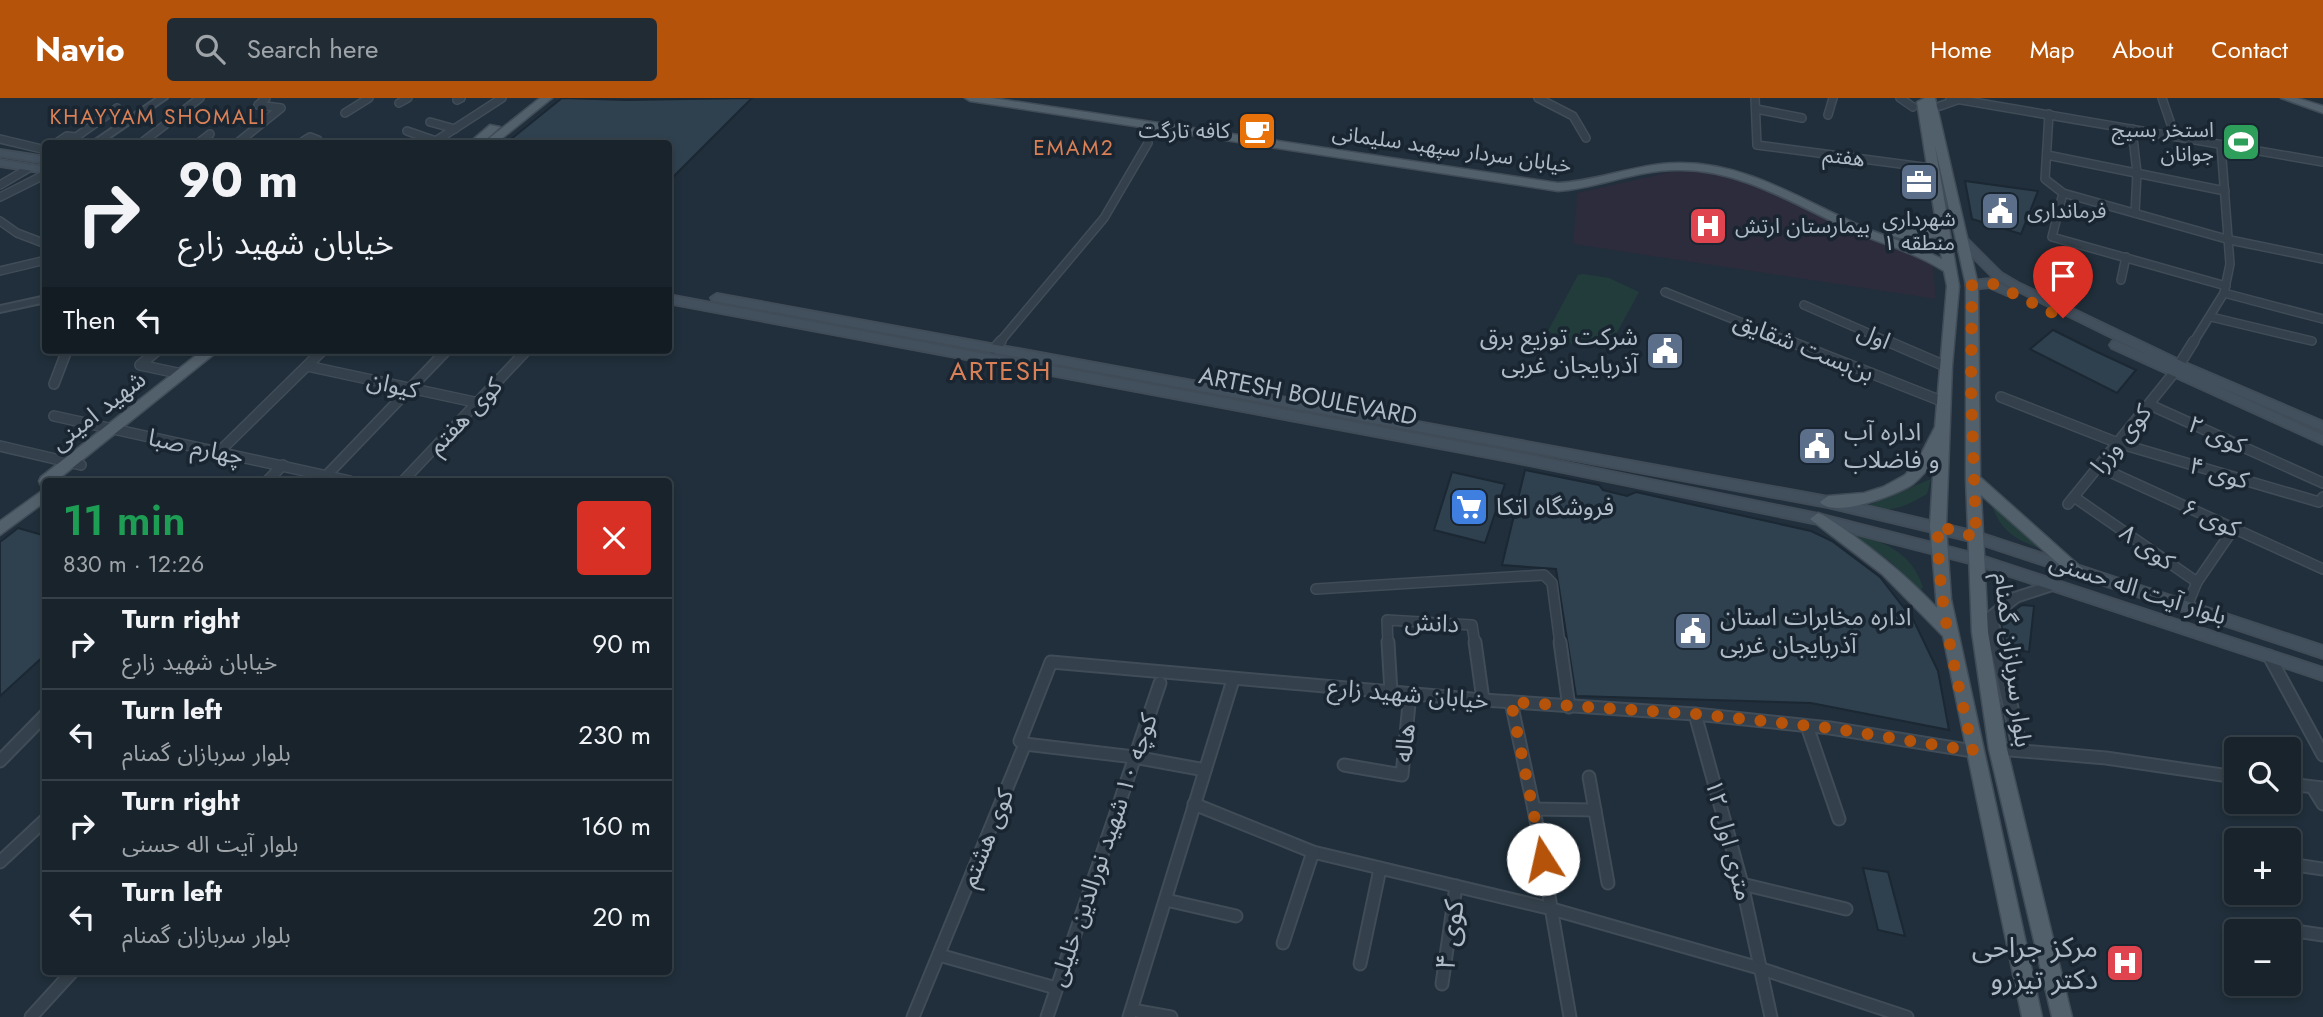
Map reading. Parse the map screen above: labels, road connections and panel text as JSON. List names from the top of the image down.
{
  "streets": {
    "main road": [
      "خیابان سردار سپهبد سلیمانی",
      "ARTESH BOULEVARD",
      "شهید امینی",
      "بلوار آیت اله حسنی",
      "بلوار سربازان گمنام"
    ],
    "street": [
      "هفتم",
      "اول",
      "بن‌بست شقایق",
      "کیوان",
      "کوی هفتم",
      "کوی ۲",
      "کوی وزرا",
      "چهارم صبا",
      "کوی ۴",
      "کوی ۶",
      "کوی ۸",
      "دانش",
      "خیابان شهید زارع",
      "هاله",
      "کوی هشتم",
      "۱۲ متری اول",
      "کوچه ۱۰ شهید نورالدین خلیلی"
    ]
  },
  "crossings": [
    ["خیابان سردار سپهبد سلیمانی", "بلوار سربازان گمنام"],
    ["هفتم", "بلوار سربازان گمنام"],
    ["اول", "بلوار سربازان گمنام"],
    ["بن‌بست شقایق", "بلوار سربازان گمنام"],
    ["کیوان", "کوی هفتم"],
    ["ARTESH BOULEVARD", "بلوار آیت اله حسنی"],
    ["ARTESH BOULEVARD", "بلوار سربازان گمنام"],
    ["شهید امینی", "چهارم صبا"],
    ["کوی ۲", "کوی وزرا"],
    ["کوی وزرا", "کوی ۴"],
    ["کوی وزرا", "کوی ۶"],
    ["کوی وزرا", "کوی ۸"],
    ["کوی ۸", "بلوار آیت اله حسنی"],
    ["بلوار آیت اله حسنی", "بلوار سربازان گمنام"],
    ["دانش", "خیابان شهید زارع"],
    ["بلوار سربازان گمنام", "خیابان شهید زارع"],
    ["خیابان شهید زارع", "هاله"],
    ["خیابان شهید زارع", "کوی هشتم"],
    ["خیابان شهید زارع", "۱۲ متری اول"]
  ],
  "districts": ["KHAYYAM SHOMALI", "EMAM2", "ARTESH"],
  "places": {
    "cafe": ["کافه تارگت"],
    "sports": ["استخر بسیج جوانان"],
    "office": ["شهرداری منطقه ۱"],
    "public building": [
      "فرمانداری",
      "شرکت توزیع برق آذربایجان غربی",
      "اداره آب و فاضلاب",
      "اداره مخابرات استان آذربایجان غربی"
    ],
    "hospital": ["بیمارستان ارتش", "مرکز جراحی دکتر تیزرو"],
    "supermarket": ["فروشگاه اتکا"]
  },
  "page": {
    "header": "Navio",
    "search": "Search here",
    "nav": [
      "Home",
      "Map",
      "About",
      "Contact"
    ],
    "turn": ["90 m", "خیابان شهید زارع"],
    "then": "Then",
    "heading": ["11 min", "830 m · 12:26"],
    "list": [
      {
        "name": "Turn right",
        "note": "خیابان شهید زارع",
        "value": "90 m"
      },
      {
        "name": "Turn left",
        "note": "بلوار سربازان گمنام",
        "value": "230 m"
      },
      {
        "name": "Turn right",
        "note": "بلوار آیت اله حسنی",
        "value": "160 m"
      },
      {
        "name": "Turn left",
        "note": "بلوار سربازان گمنام",
        "value": "20 m"
      }
    ],
    "map_buttons": ["+", "−"]
  }
}
